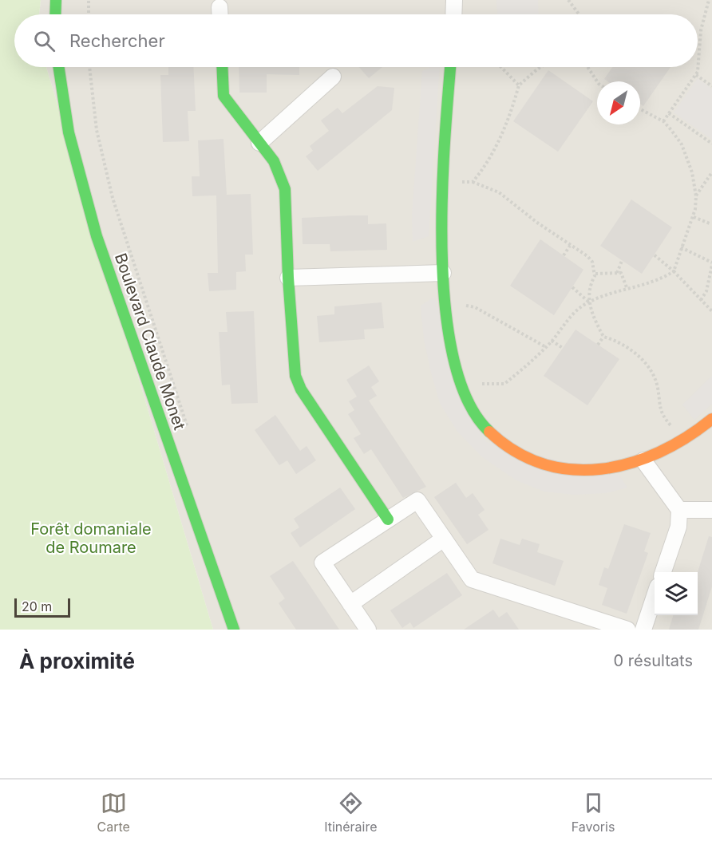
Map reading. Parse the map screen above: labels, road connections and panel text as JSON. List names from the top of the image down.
{
  "streets": {
    "street": ["Boulevard Claude Monet"]
  },
  "parks": ["Forêt domaniale de Roumare"],
  "scale_bar": "20 m",
  "north": "bottom left",
  "page": {
    "search": "Rechercher",
    "scale": "20 m",
    "heading": ["À proximité", "0 résultats"],
    "nav": ["Carte", "Itinéraire", "Favoris"]
  }
}
